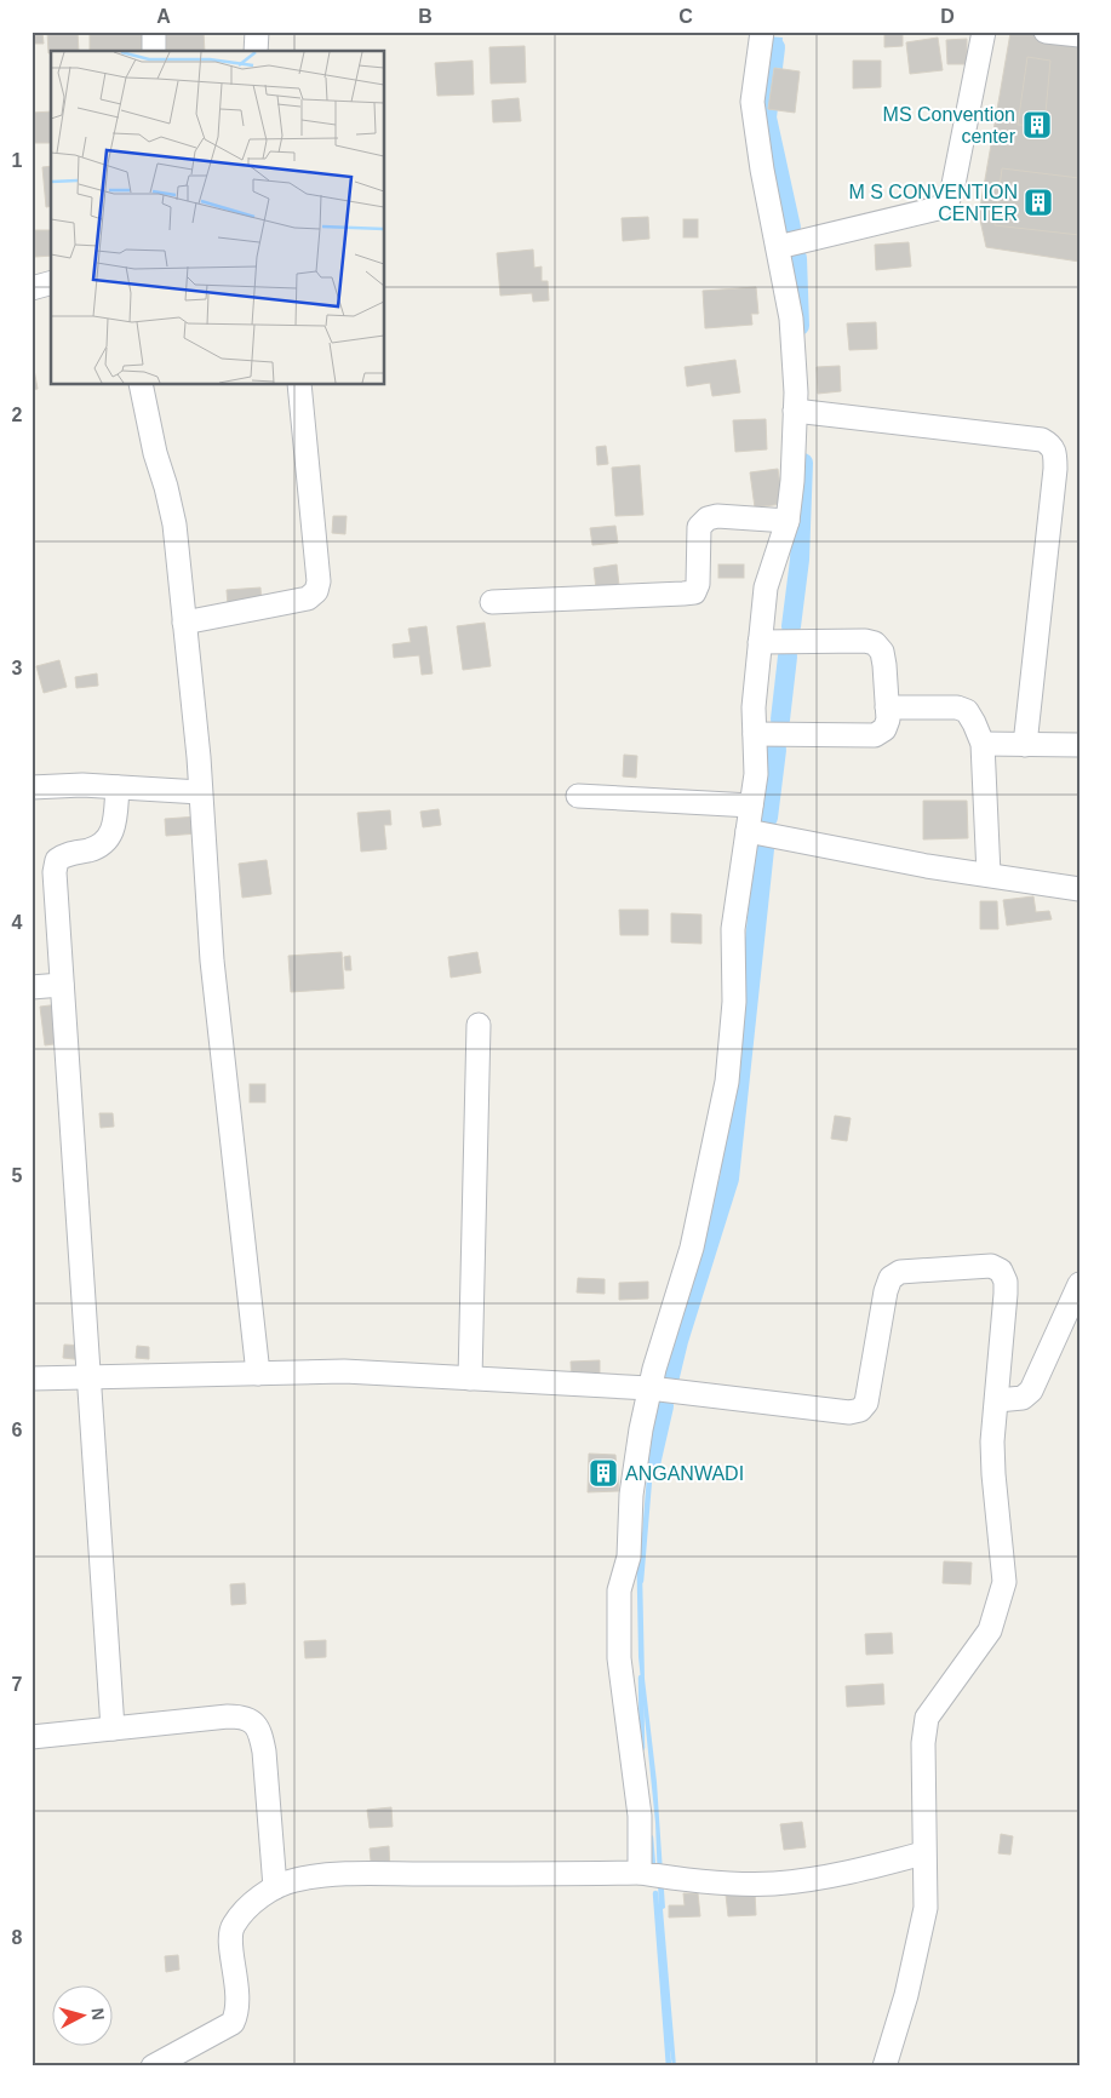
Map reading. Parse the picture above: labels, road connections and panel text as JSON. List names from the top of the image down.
{
  "places": {
    "building": ["MS Convention center", "M S CONVENTION CENTER", "ANGANWADI"]
  },
  "north": "right",
  "grid": {
    "columns": [
      "A",
      "B",
      "C",
      "D"
    ],
    "rows": [
      "1",
      "2",
      "3",
      "4",
      "5",
      "6",
      "7",
      "8"
    ]
  }
}
